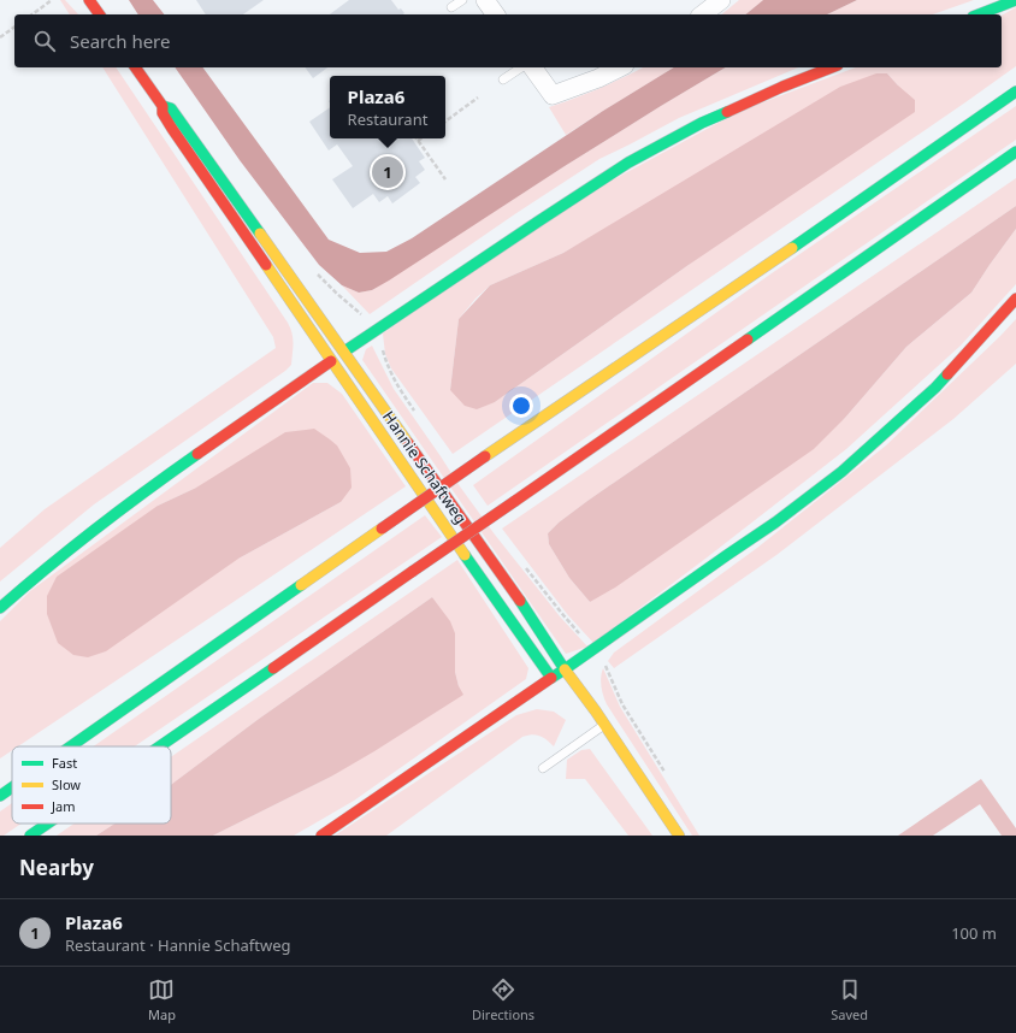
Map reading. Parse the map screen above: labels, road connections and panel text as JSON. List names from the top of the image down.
{
  "streets": {
    "main road": ["Hannie Schaftweg"]
  },
  "legend": ["Fast", "Slow", "Jam"],
  "page": {
    "search": "Search here",
    "popup": ["Plaza6", "Restaurant"],
    "pins": "1",
    "heading": "Nearby",
    "list": [
      {
        "mark": "1",
        "name": "Plaza6",
        "note": "Restaurant · Hannie Schaftweg",
        "value": "100 m"
      }
    ],
    "nav": ["Map", "Directions", "Saved"]
  }
}
